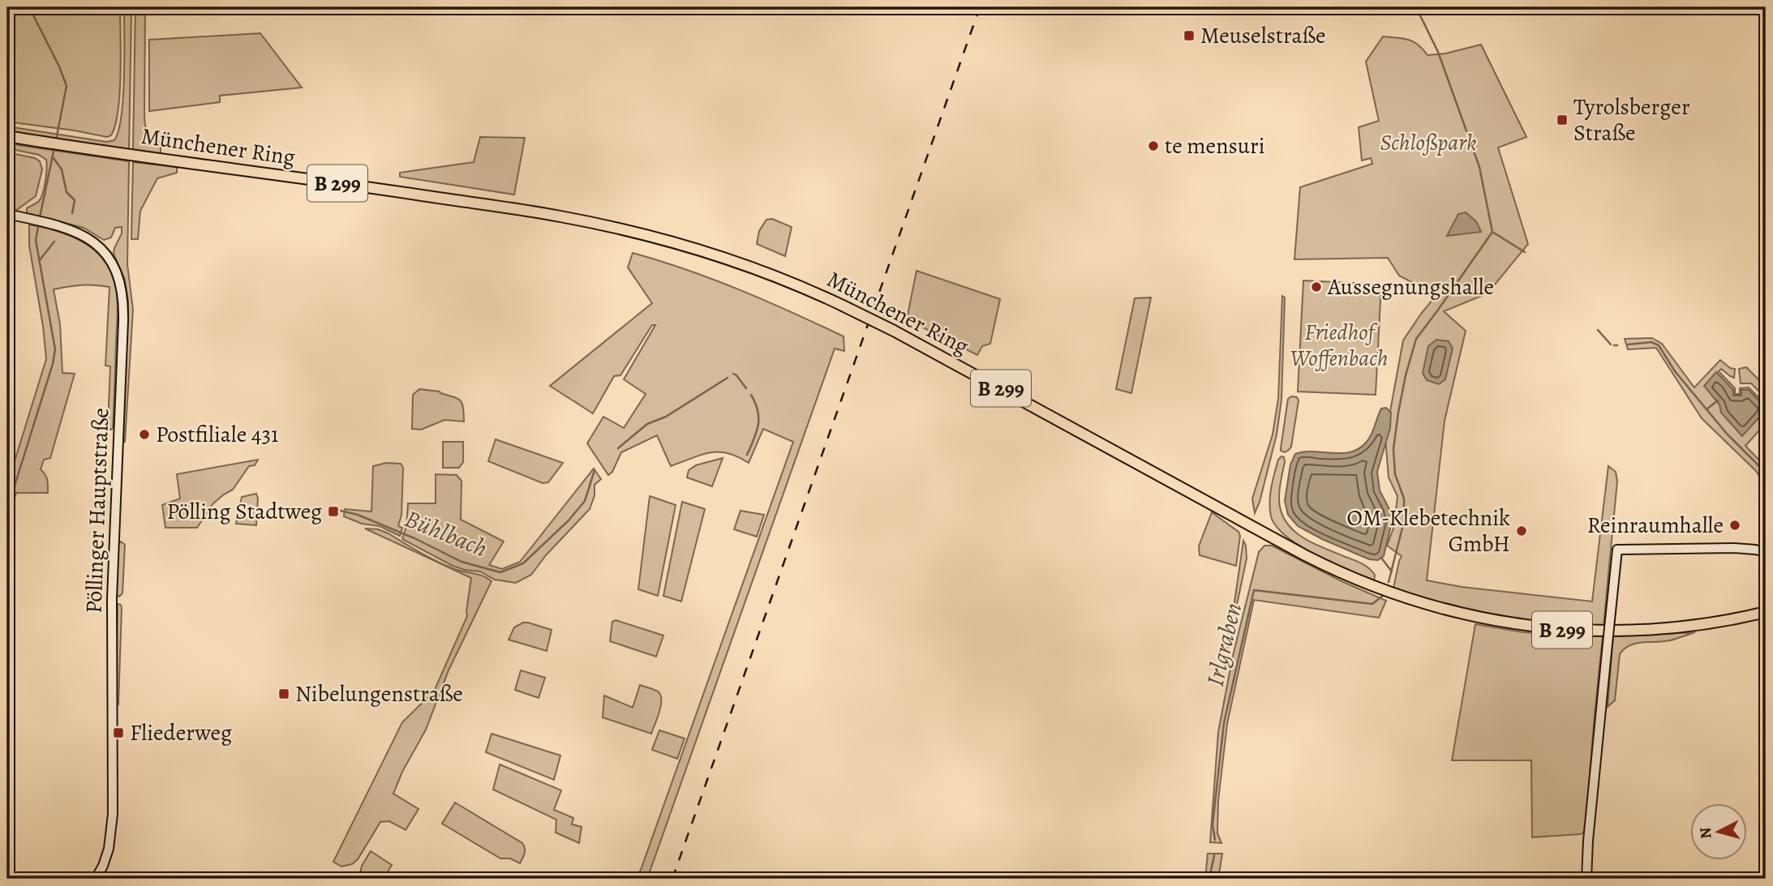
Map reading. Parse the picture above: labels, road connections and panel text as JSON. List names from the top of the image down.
{
  "streets": {
    "main road": ["Münchener Ring", "B 299"],
    "street": ["Pöllinger Hauptstraße"]
  },
  "water": ["Bühlbach", "Irlgraben"],
  "parks": ["Schloßpark", "Friedhof Woffenbach"],
  "places": {
    "transit": [
      "Meuselstraße",
      "Tyrolsberger Straße",
      "Pölling Stadtweg",
      "Nibelungenstraße",
      "Fliederweg"
    ],
    "other": [
      "te mensuri",
      "Aussegnungshalle",
      "Postfiliale 431",
      "Reinraumhalle",
      "OM-Klebetechnik GmbH"
    ]
  },
  "north": "left"
}
